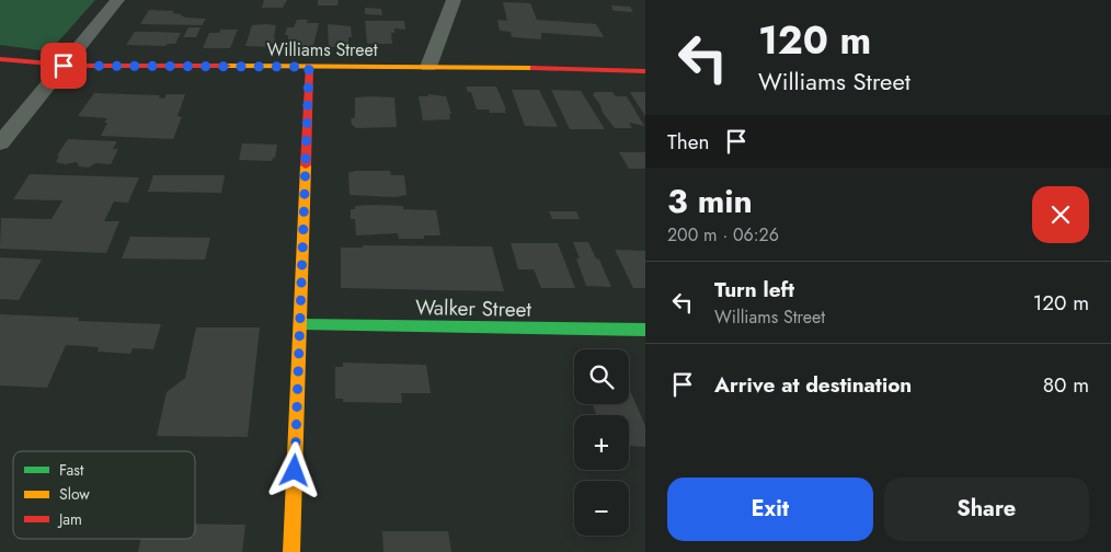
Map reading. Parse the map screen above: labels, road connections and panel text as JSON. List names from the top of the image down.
{
  "streets": {
    "street": ["Williams Street", "Walker Street"]
  },
  "legend": ["Fast", "Slow", "Jam"],
  "page": {
    "turn": ["120 m", "Williams Street"],
    "then": "Then",
    "heading": ["3 min", "200 m · 06:26"],
    "list": [
      {
        "name": "Turn left",
        "note": "Williams Street",
        "value": "120 m"
      },
      {
        "name": "Arrive at destination",
        "value": "80 m"
      }
    ],
    "map_buttons": ["+", "−"],
    "buttons": ["Exit", "Share"]
  }
}
